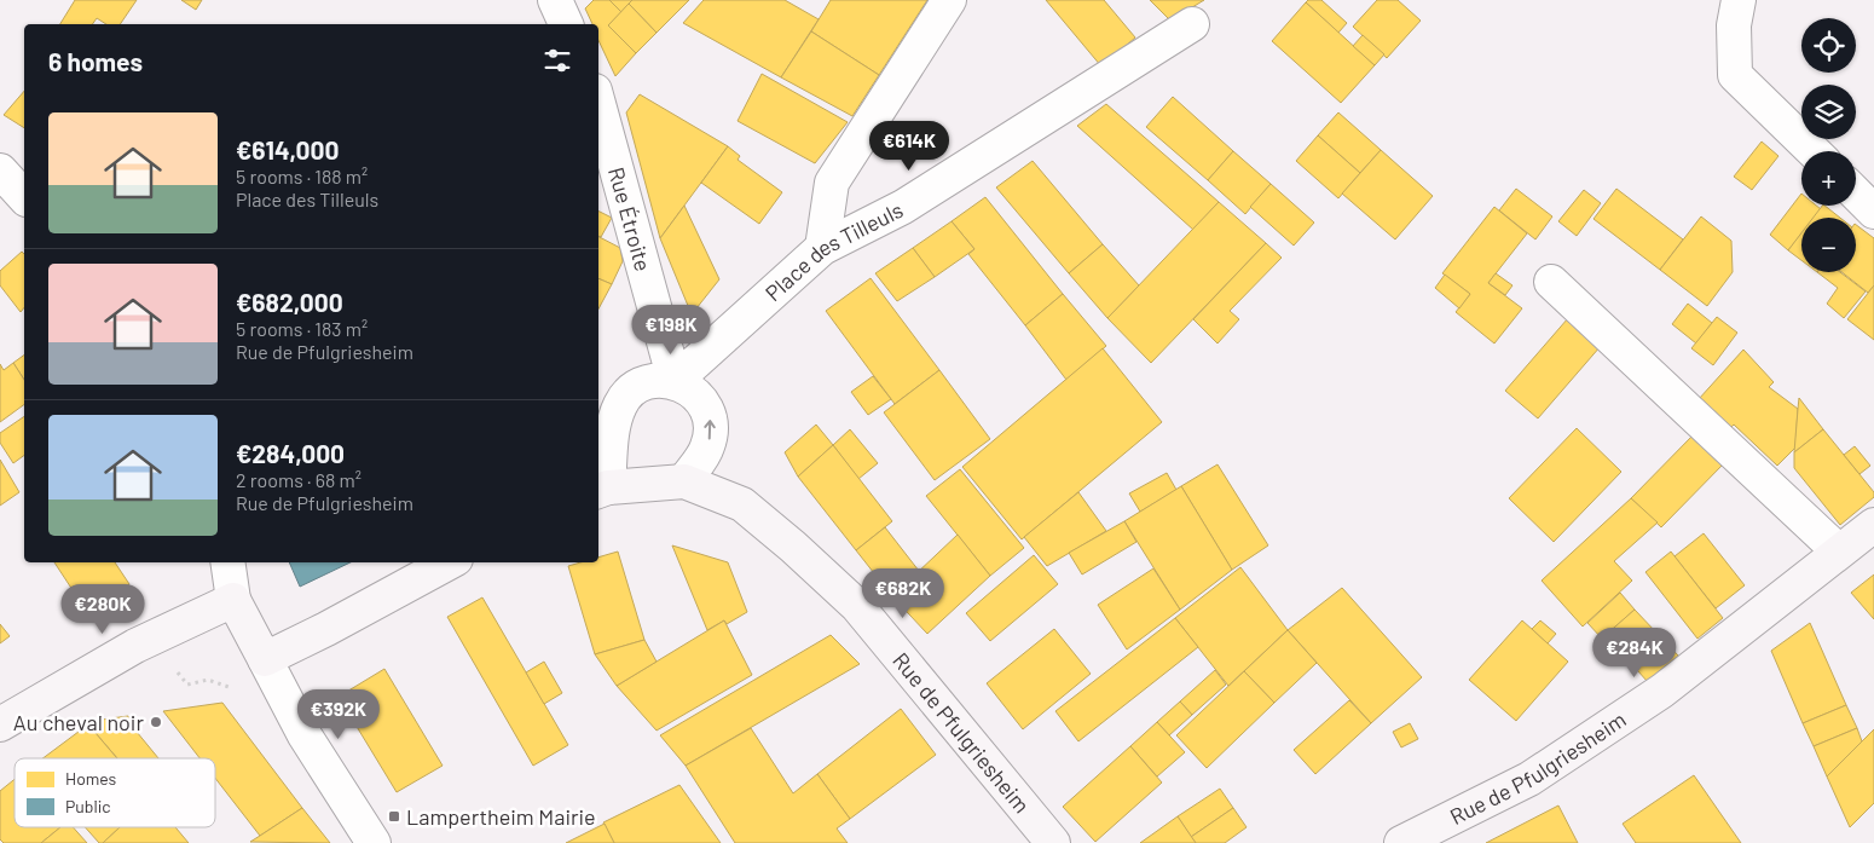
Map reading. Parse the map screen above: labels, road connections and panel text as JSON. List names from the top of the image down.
{
  "streets": {
    "main road": ["Rue de Pfulgriesheim"],
    "street": ["Rue Étroite", "Place des Tilleuls"]
  },
  "crossings": [
    ["Rue Étroite", "Place des Tilleuls"],
    ["Rue Étroite", "Rue de Pfulgriesheim"],
    ["Place des Tilleuls", "Rue de Pfulgriesheim"]
  ],
  "places": {
    "other": ["Au cheval noir"],
    "transit": ["Lampertheim Mairie"]
  },
  "legend": ["Homes", "Public"],
  "page": {
    "map_buttons": ["+", "−"],
    "heading": "6 homes",
    "list": [
      {
        "name": "€614,000",
        "note": "5 rooms · 188 m² · Place des Tilleuls"
      },
      {
        "name": "€682,000",
        "note": "5 rooms · 183 m² · Rue de Pfulgriesheim"
      },
      {
        "name": "€284,000",
        "note": "2 rooms · 68 m² · Rue de Pfulgriesheim"
      }
    ],
    "price": [
      "€614K",
      "€198K",
      "€682K",
      "€280K",
      "€284K",
      "€392K"
    ]
  }
}
